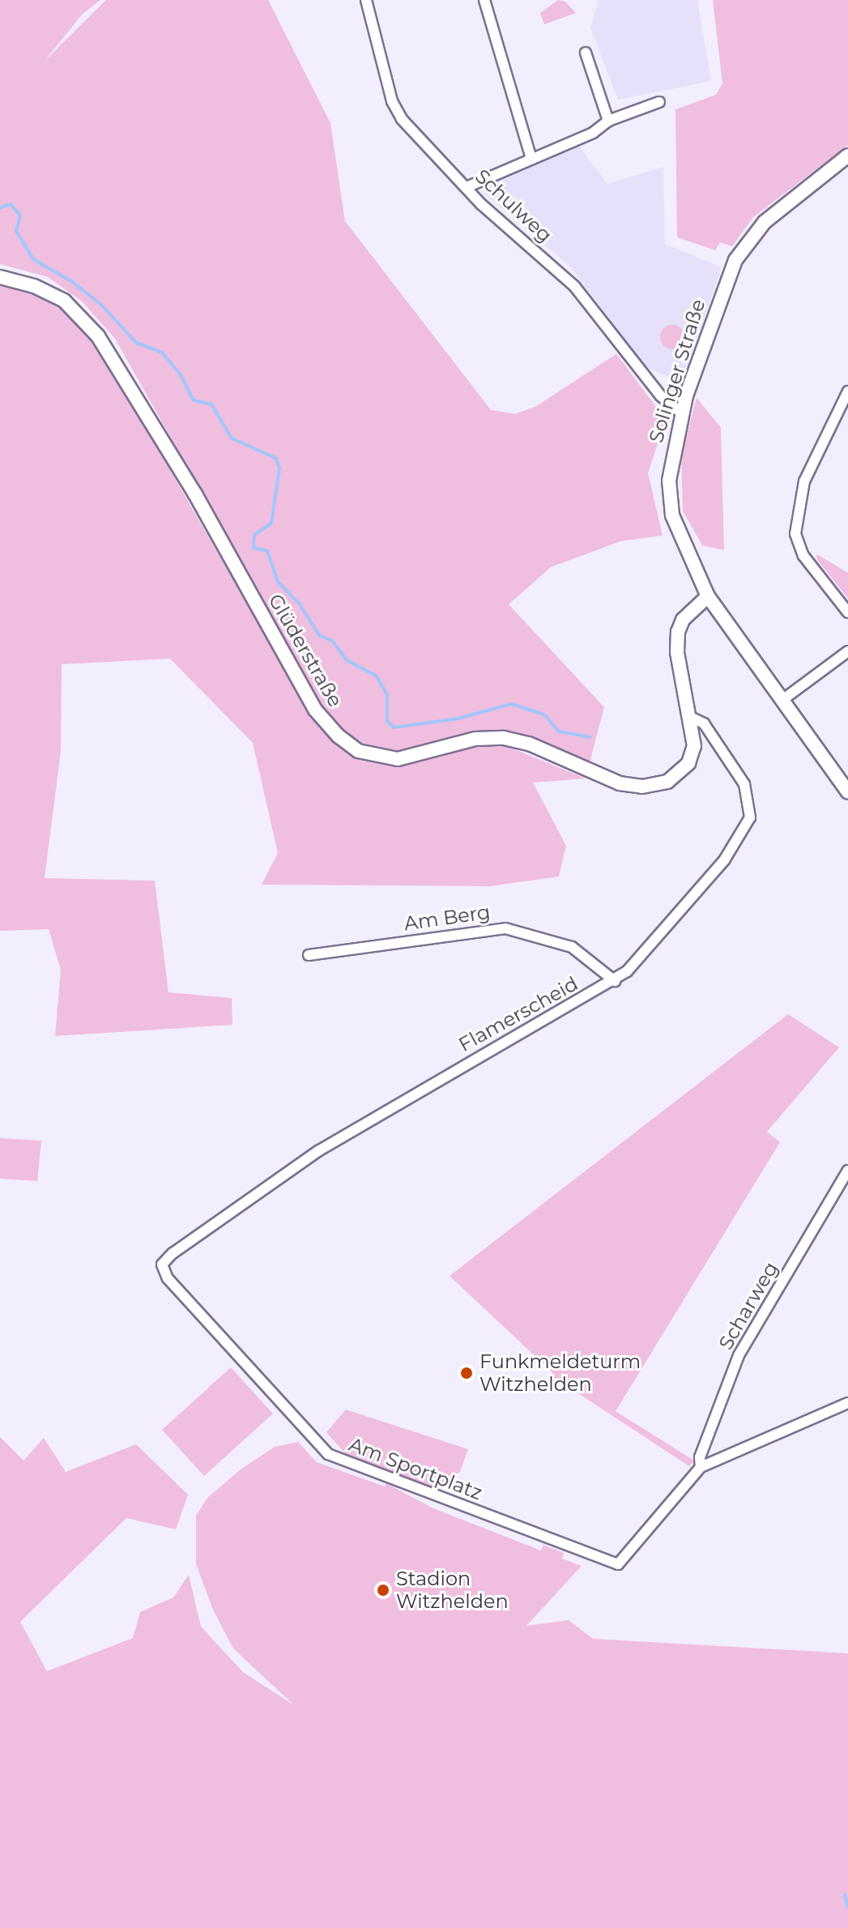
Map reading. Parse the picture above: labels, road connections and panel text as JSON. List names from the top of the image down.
{
  "streets": {
    "main road": ["Solinger Straße", "Glüderstraße"],
    "street": [
      "Schulweg",
      "Am Berg",
      "Flamerscheid",
      "Scharweg",
      "Am Sportplatz"
    ]
  },
  "crossings": [
    ["Schulweg", "Solinger Straße"],
    ["Solinger Straße", "Glüderstraße"],
    ["Glüderstraße", "Flamerscheid"],
    ["Am Berg", "Flamerscheid"],
    ["Flamerscheid", "Am Sportplatz"],
    ["Scharweg", "Am Sportplatz"]
  ],
  "places": ["Funkmeldeturm Witzhelden", "Stadion Witzhelden"]
}
